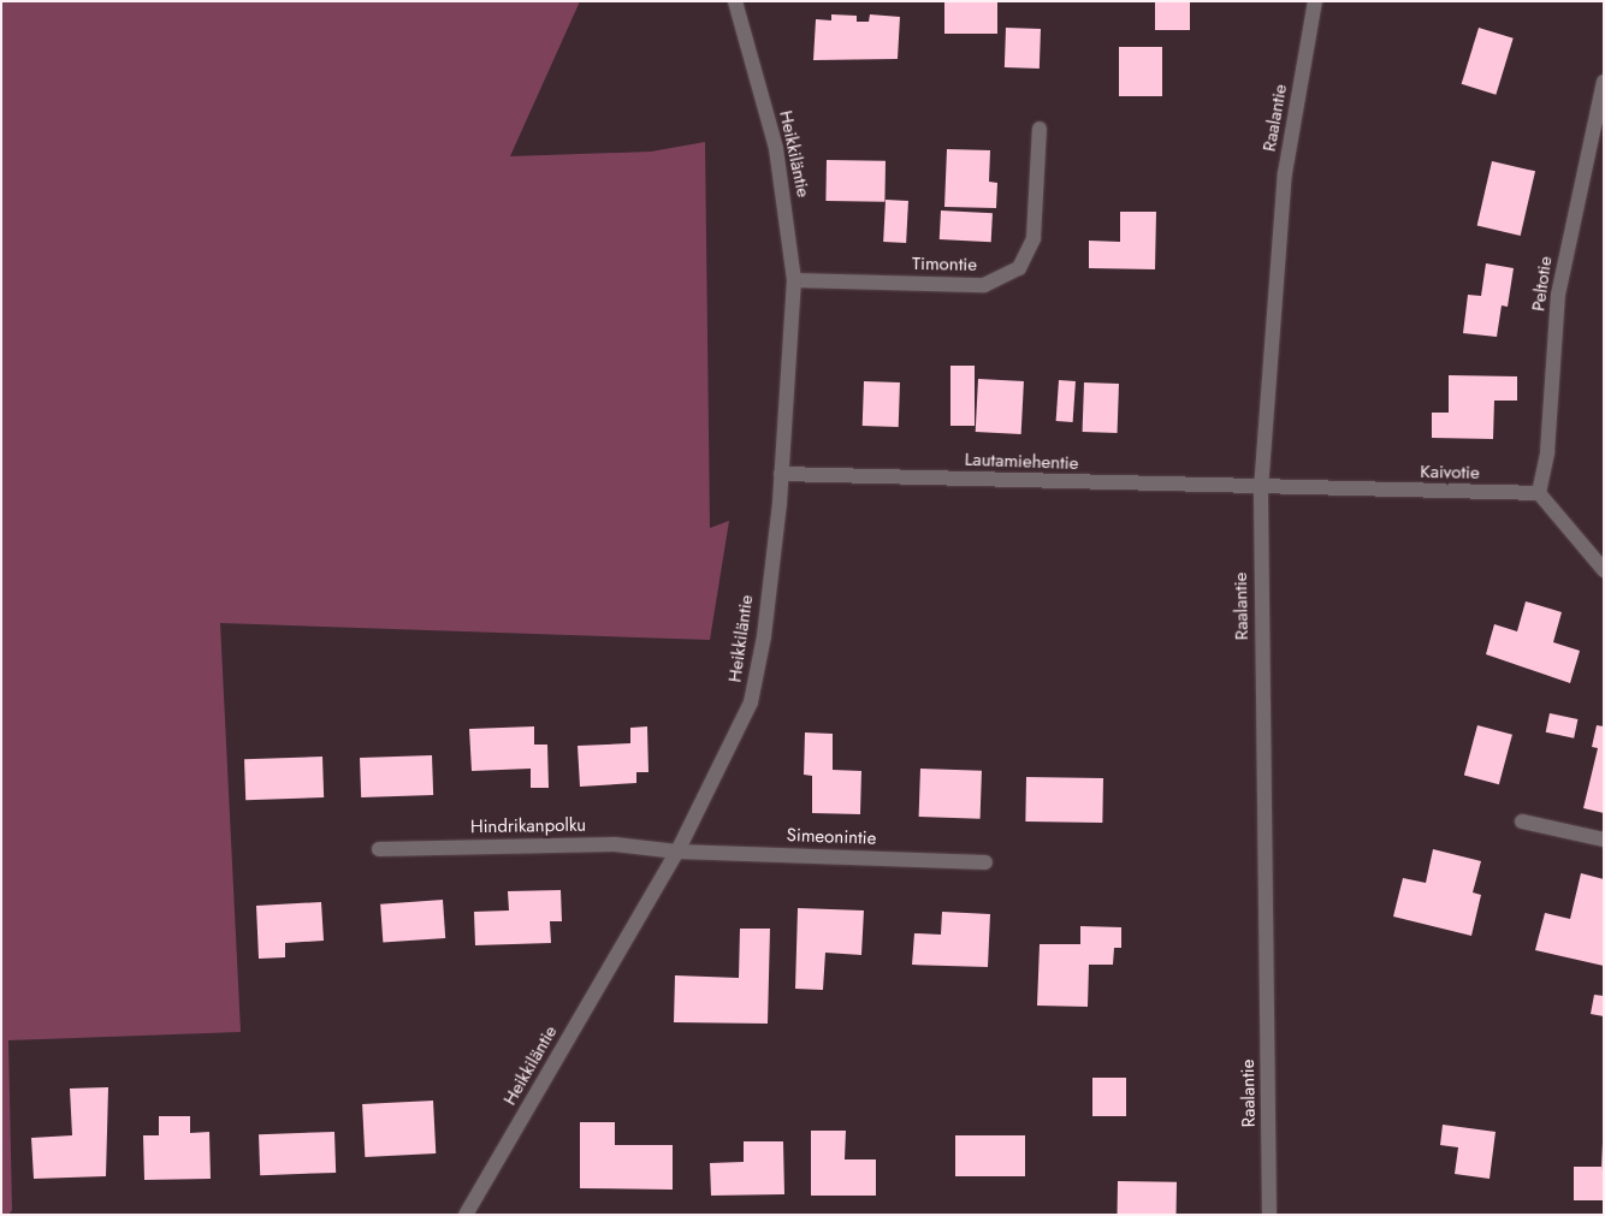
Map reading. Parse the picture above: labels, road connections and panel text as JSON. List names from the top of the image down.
{
  "streets": {
    "street": [
      "Raalantie",
      "Heikkiläntie",
      "Timontie",
      "Peltotie",
      "Lautamiehentie",
      "Kaivotie",
      "Hindrikanpolku",
      "Simeonintie"
    ]
  },
  "crossings": [
    ["Raalantie", "Lautamiehentie"],
    ["Raalantie", "Kaivotie"],
    ["Heikkiläntie", "Timontie"],
    ["Heikkiläntie", "Lautamiehentie"],
    ["Heikkiläntie", "Hindrikanpolku"],
    ["Heikkiläntie", "Simeonintie"],
    ["Peltotie", "Kaivotie"],
    ["Lautamiehentie", "Kaivotie"],
    ["Hindrikanpolku", "Simeonintie"]
  ]
}
